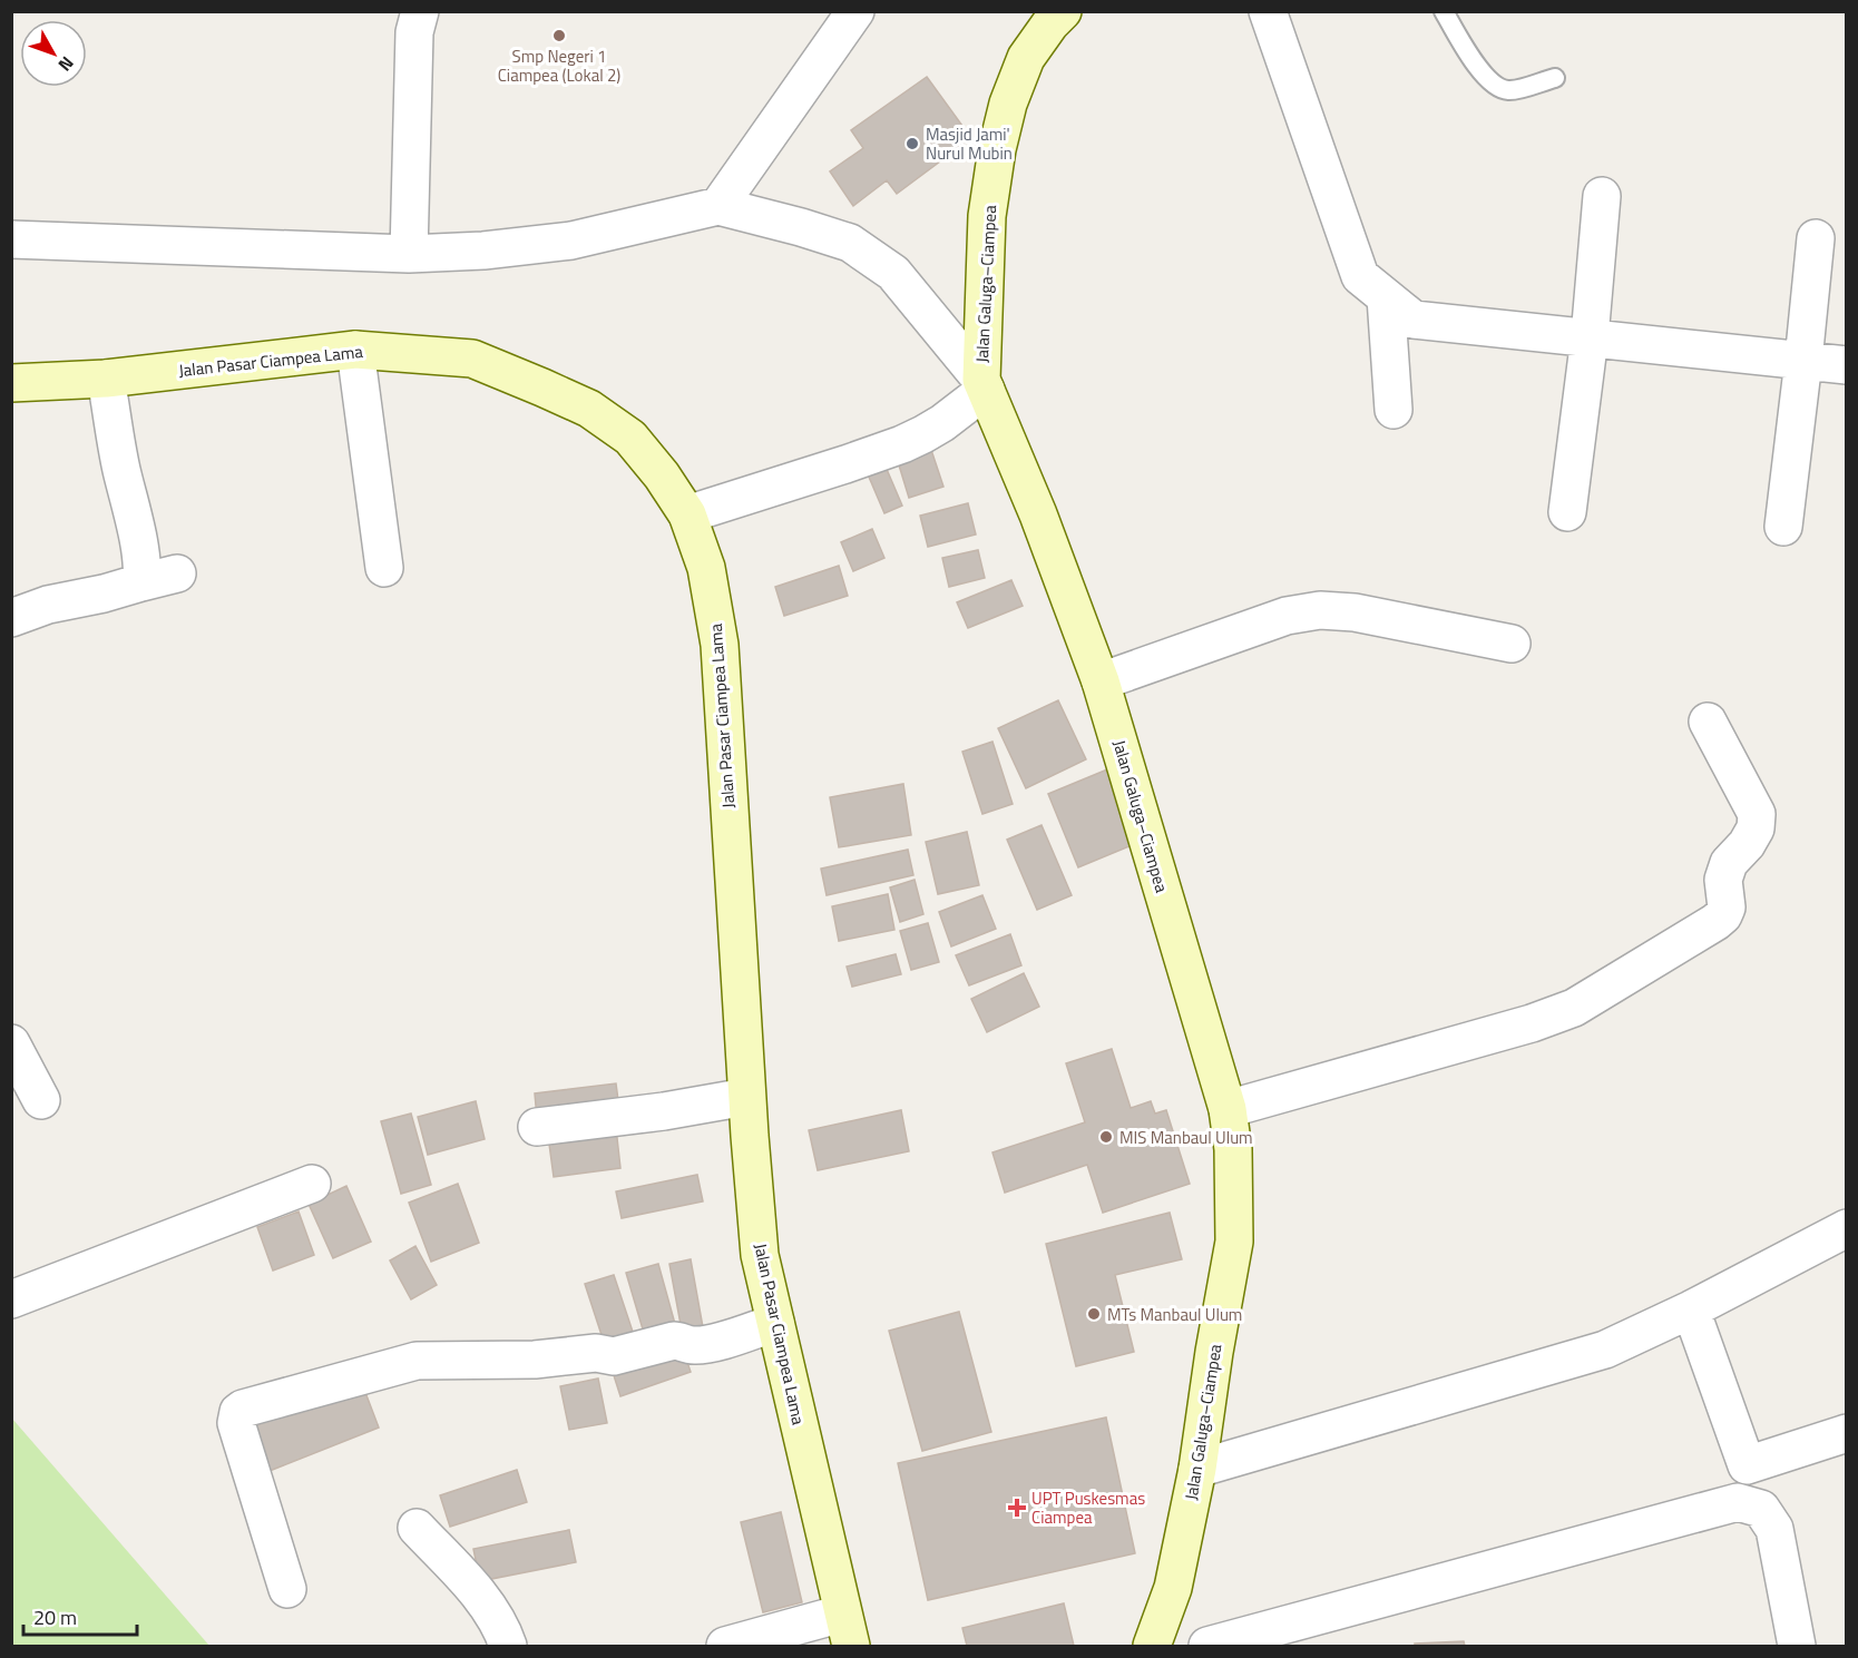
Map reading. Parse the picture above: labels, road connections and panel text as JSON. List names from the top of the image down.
{
  "streets": {
    "main road": ["Jalan Galuga–Ciampea", "Jalan Pasar Ciampea Lama"]
  },
  "places": {
    "other": [
      "Smp Negeri 1 Ciampea (Lokal 2)",
      "Masjid Jami' Nurul Mubin",
      "MIS Manbaul Ulum",
      "MTs Manbaul Ulum"
    ],
    "health": ["UPT Puskesmas Ciampea"]
  },
  "scale_bar": "20 m",
  "north": "bottom right"
}
